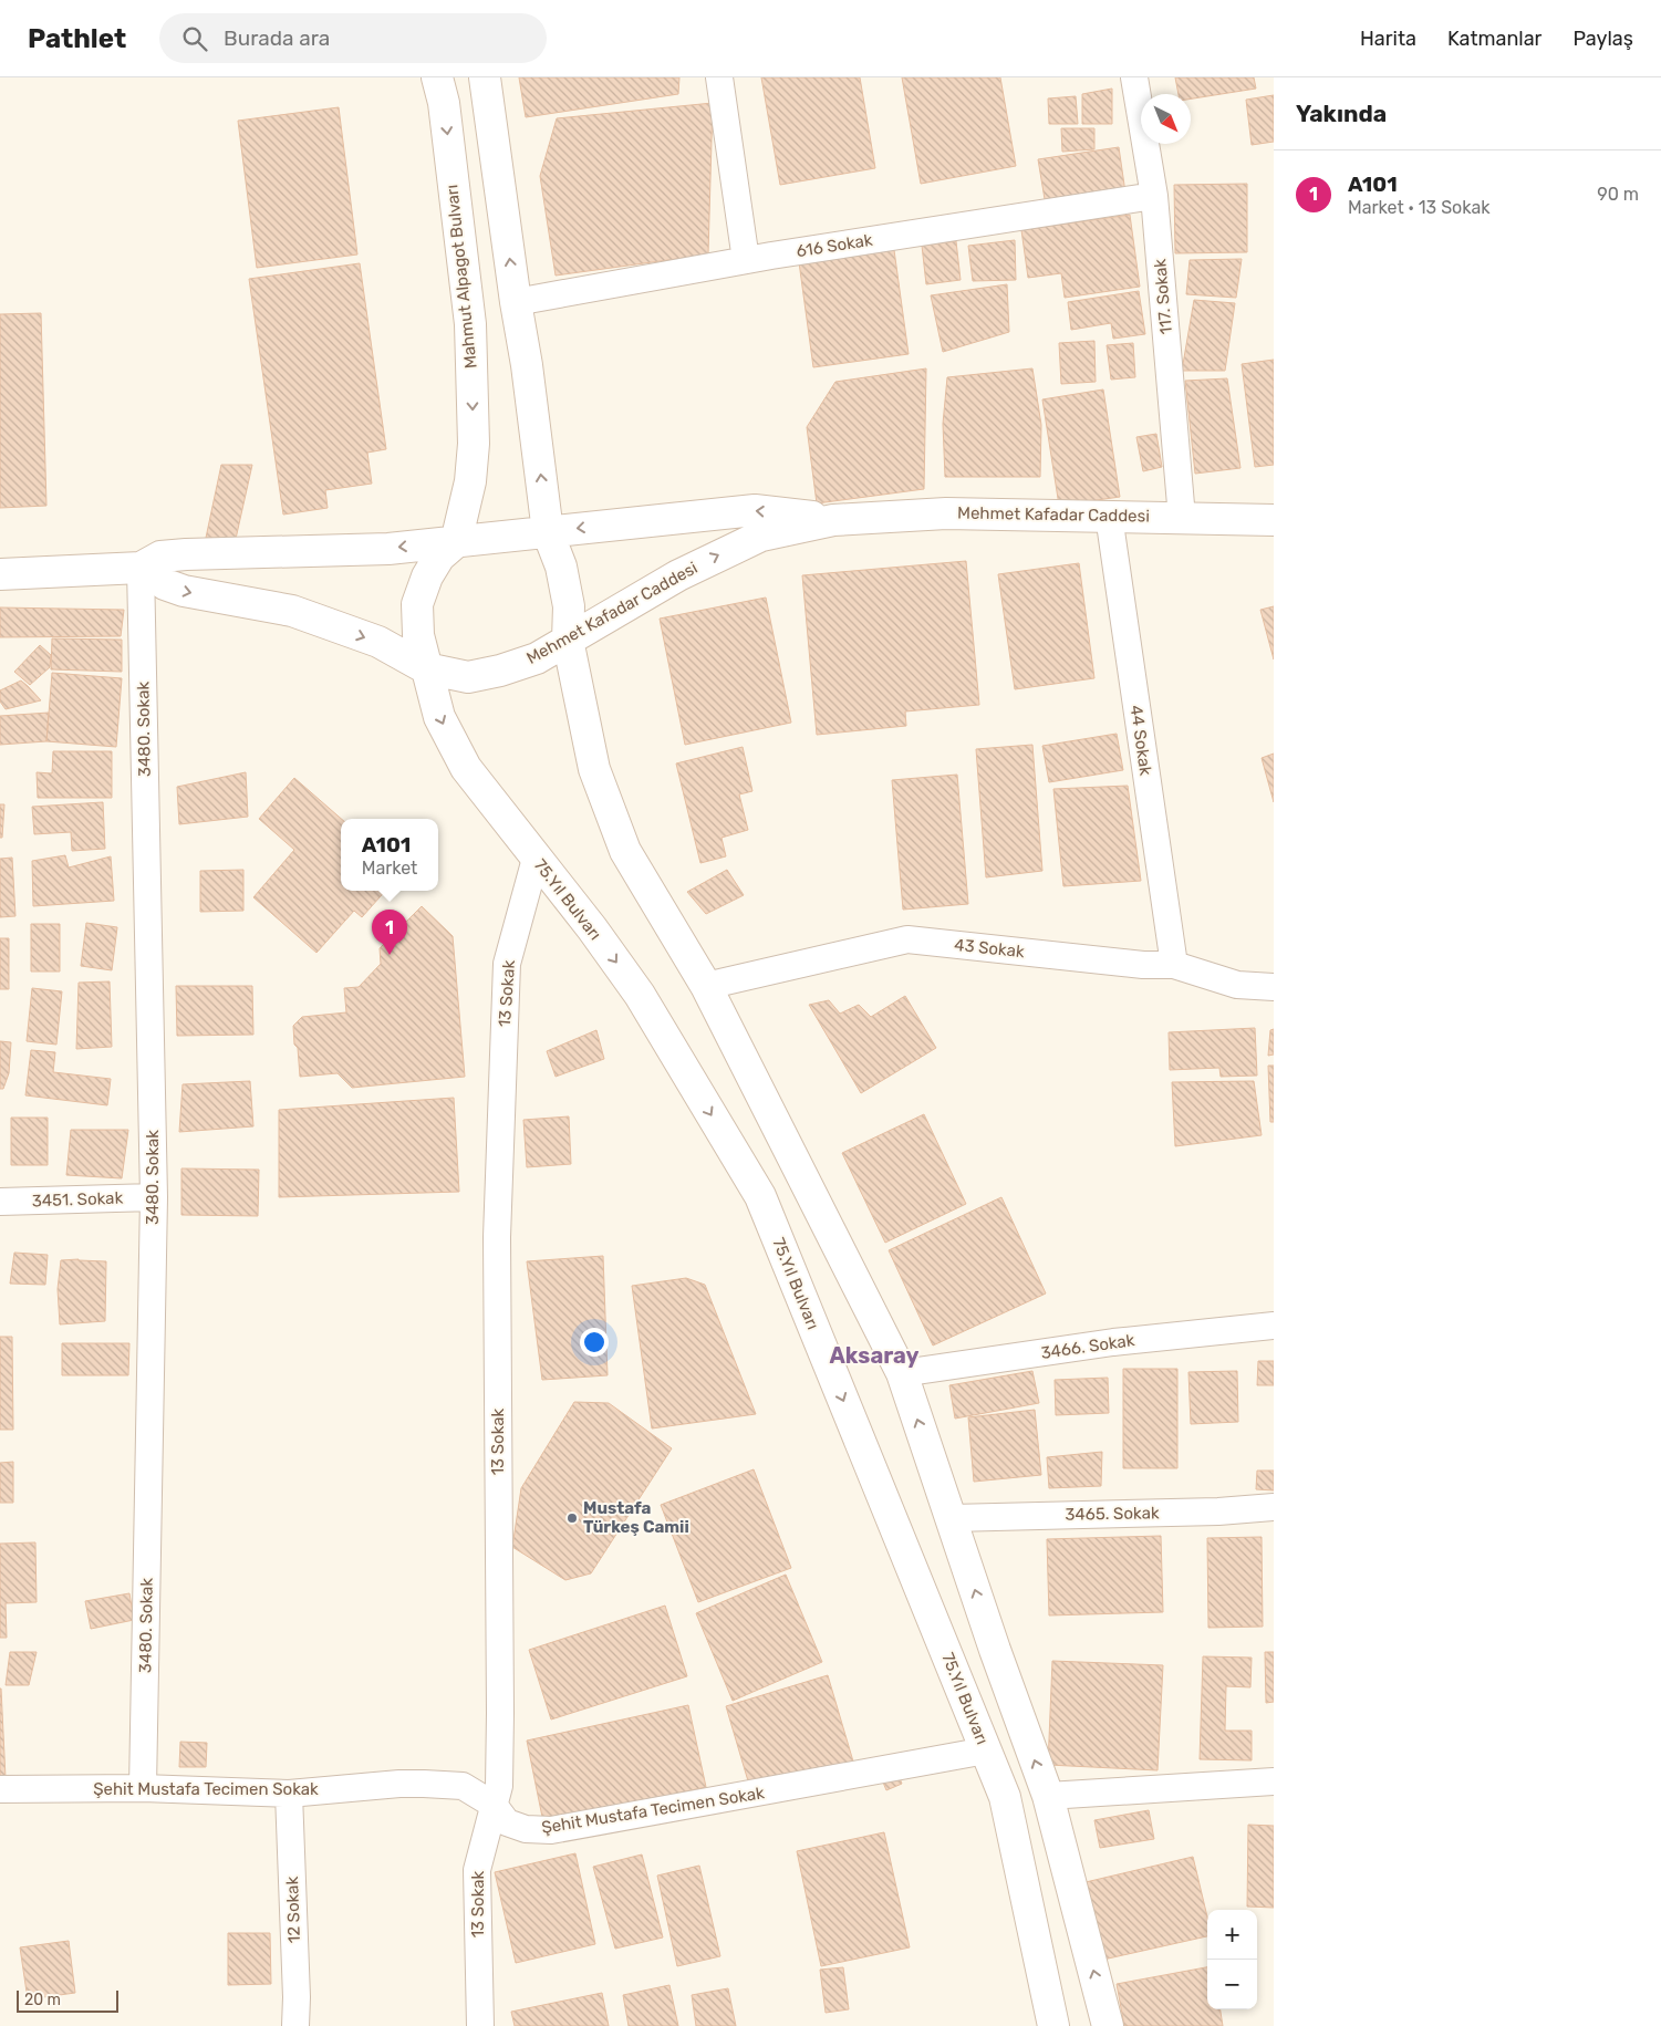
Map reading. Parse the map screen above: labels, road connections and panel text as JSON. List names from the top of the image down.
{
  "streets": {
    "main road": ["Mahmut Alpagot Bulvarı", "Mehmet Kafadar Caddesi", "75.Yıl Bulvarı"],
    "street": [
      "616 Sokak",
      "117. Sokak",
      "3480. Sokak",
      "44 Sokak",
      "43 Sokak",
      "13 Sokak",
      "3451. Sokak",
      "3466. Sokak",
      "3465. Sokak",
      "Şehit Mustafa Tecimen Sokak",
      "12 Sokak"
    ]
  },
  "crossings": [
    ["616 Sokak", "117. Sokak"],
    ["Mahmut Alpagot Bulvarı", "Mehmet Kafadar Caddesi"],
    ["Mahmut Alpagot Bulvarı", "75.Yıl Bulvarı"],
    ["117. Sokak", "Mehmet Kafadar Caddesi"],
    ["Mehmet Kafadar Caddesi", "3480. Sokak"],
    ["Mehmet Kafadar Caddesi", "44 Sokak"],
    ["Mehmet Kafadar Caddesi", "75.Yıl Bulvarı"],
    ["3480. Sokak", "3451. Sokak"],
    ["3480. Sokak", "Şehit Mustafa Tecimen Sokak"],
    ["44 Sokak", "43 Sokak"],
    ["75.Yıl Bulvarı", "13 Sokak"],
    ["75.Yıl Bulvarı", "Şehit Mustafa Tecimen Sokak"],
    ["13 Sokak", "Şehit Mustafa Tecimen Sokak"],
    ["Şehit Mustafa Tecimen Sokak", "12 Sokak"]
  ],
  "districts": ["Aksaray"],
  "places": ["Mustafa Türkeş Camii"],
  "scale_bar": "20 m",
  "north": "bottom right",
  "page": {
    "header": "Pathlet",
    "search": "Burada ara",
    "nav": ["Harita", "Katmanlar", "Paylaş"],
    "heading": "Yakında",
    "list": [
      {
        "mark": "1",
        "name": "A101",
        "note": "Market · 13 Sokak",
        "value": "90 m"
      }
    ],
    "popup": ["A101", "Market"],
    "pins": "1",
    "map_buttons": ["+", "−"],
    "scale": "20 m"
  }
}
